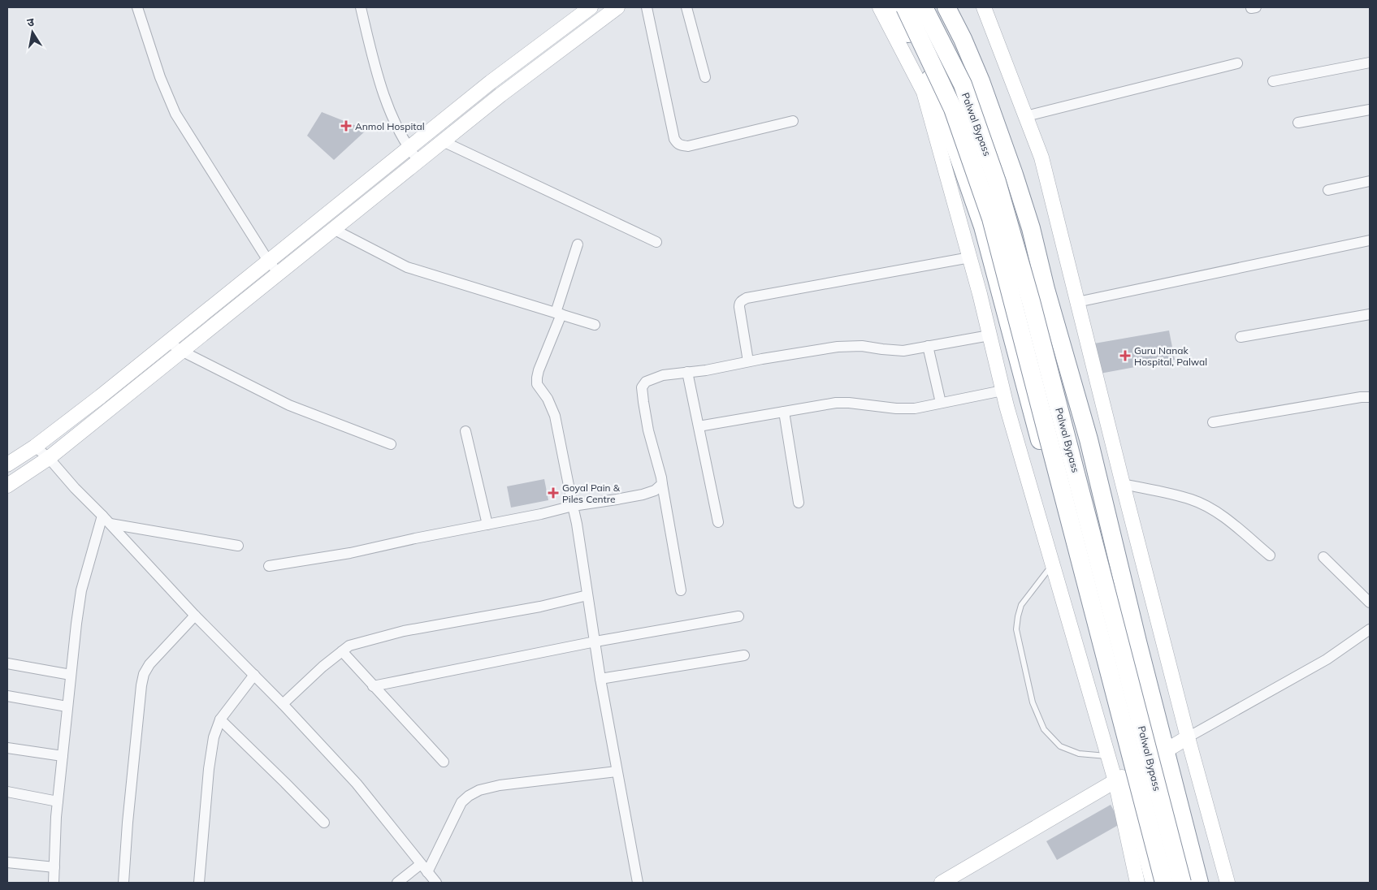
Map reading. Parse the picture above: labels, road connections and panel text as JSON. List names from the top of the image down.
{
  "streets": {
    "highway": ["Palwal Bypass"]
  },
  "places": {
    "health": ["Anmol Hospital", "Guru Nanak Hospital, Palwal", "Goyal Pain & Piles Centre"]
  },
  "north": "top"
}
